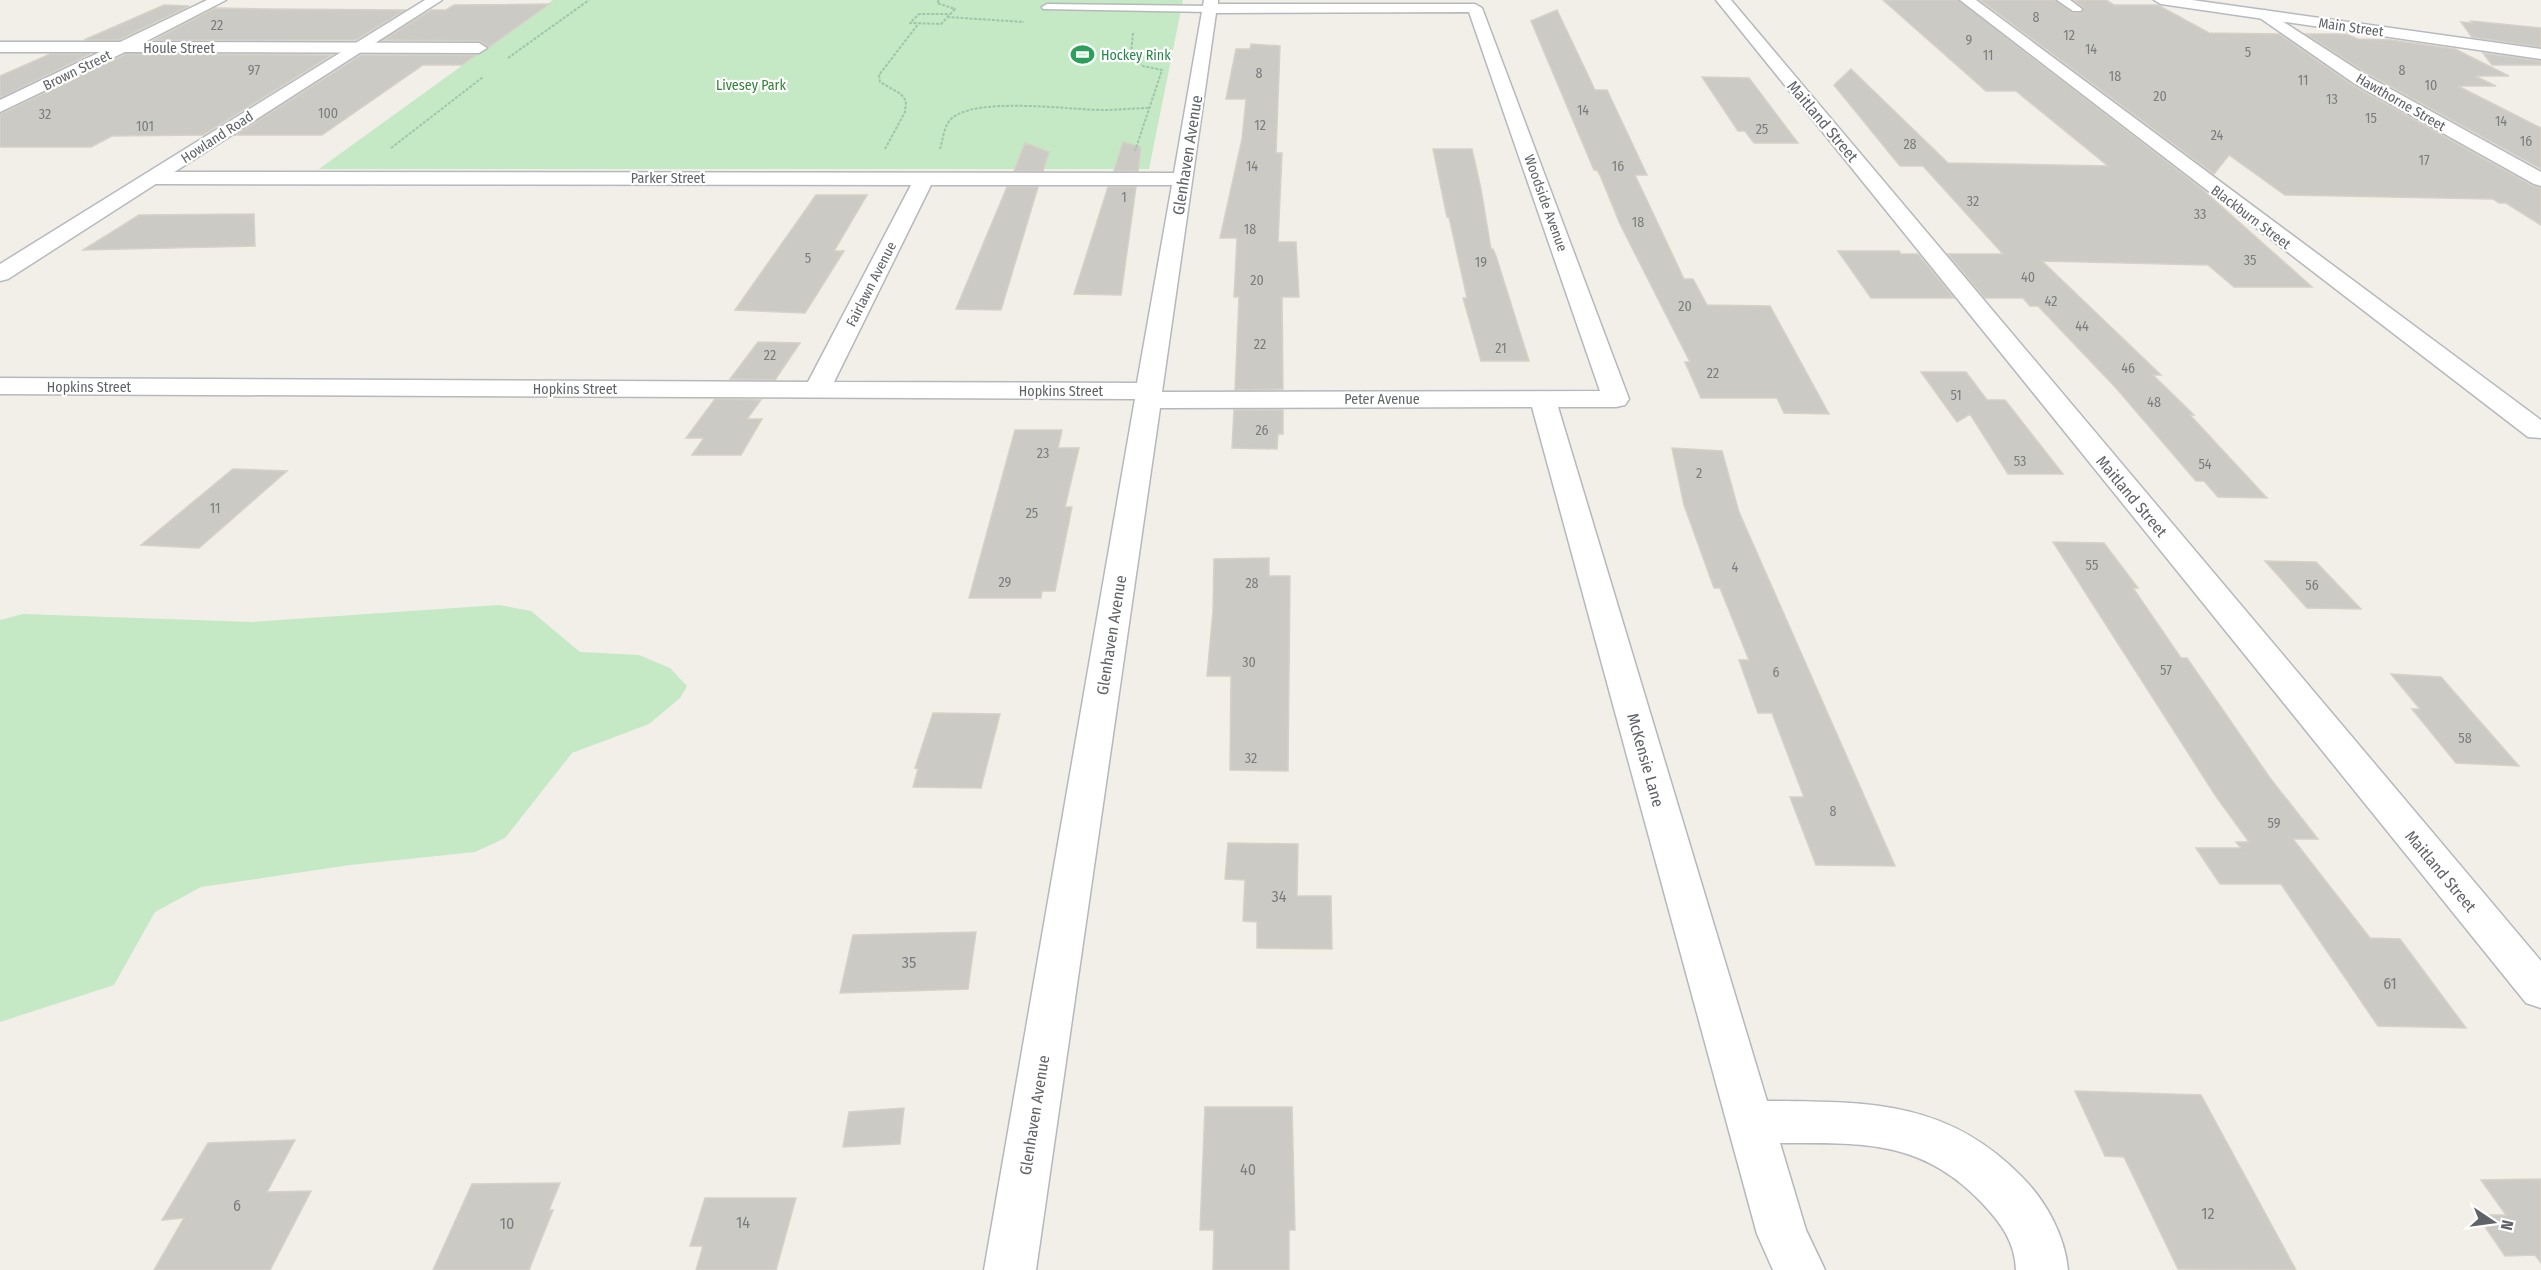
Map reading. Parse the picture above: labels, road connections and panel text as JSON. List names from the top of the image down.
{
  "streets": {
    "street": [
      "Main Street",
      "Houle Street",
      "Brown Street",
      "Hawthorne Street",
      "Maitland Street",
      "Howland Road",
      "Glenhaven Avenue",
      "Parker Street",
      "Woodside Avenue",
      "Blackburn Street",
      "Fairlawn Avenue",
      "Hopkins Street",
      "Peter Avenue",
      "McKensie Lane"
    ]
  },
  "crossings": [
    ["Main Street", "Hawthorne Street"],
    ["Houle Street", "Brown Street"],
    ["Houle Street", "Howland Road"],
    ["Howland Road", "Parker Street"],
    ["Glenhaven Avenue", "Parker Street"],
    ["Glenhaven Avenue", "Woodside Avenue"],
    ["Glenhaven Avenue", "Hopkins Street"],
    ["Glenhaven Avenue", "Peter Avenue"],
    ["Parker Street", "Fairlawn Avenue"],
    ["Woodside Avenue", "Peter Avenue"],
    ["Fairlawn Avenue", "Hopkins Street"],
    ["Hopkins Street", "Peter Avenue"],
    ["Peter Avenue", "McKensie Lane"]
  ],
  "parks": ["Livesey Park"],
  "places": {
    "sports": ["Hockey Rink"]
  },
  "house_numbers": [
    "8",
    "22",
    "12",
    "9",
    "14",
    "5",
    "11",
    "97",
    "8",
    "8",
    "18",
    "11",
    "10",
    "20",
    "13",
    "14",
    "100",
    "32",
    "15",
    "14",
    "12",
    "101",
    "25",
    "24",
    "16",
    "28",
    "17",
    "14",
    "16",
    "1",
    "32",
    "33",
    "18",
    "18",
    "5",
    "35",
    "19",
    "40",
    "20",
    "42",
    "20",
    "44",
    "22",
    "21",
    "22",
    "46",
    "22",
    "51",
    "48",
    "26",
    "23",
    "53",
    "54",
    "2",
    "11",
    "25",
    "55",
    "4",
    "29",
    "28",
    "56",
    "30",
    "57",
    "6",
    "58",
    "32",
    "8",
    "59",
    "34",
    "35",
    "61",
    "40",
    "6",
    "12",
    "14",
    "10"
  ],
  "north": "right"
}
